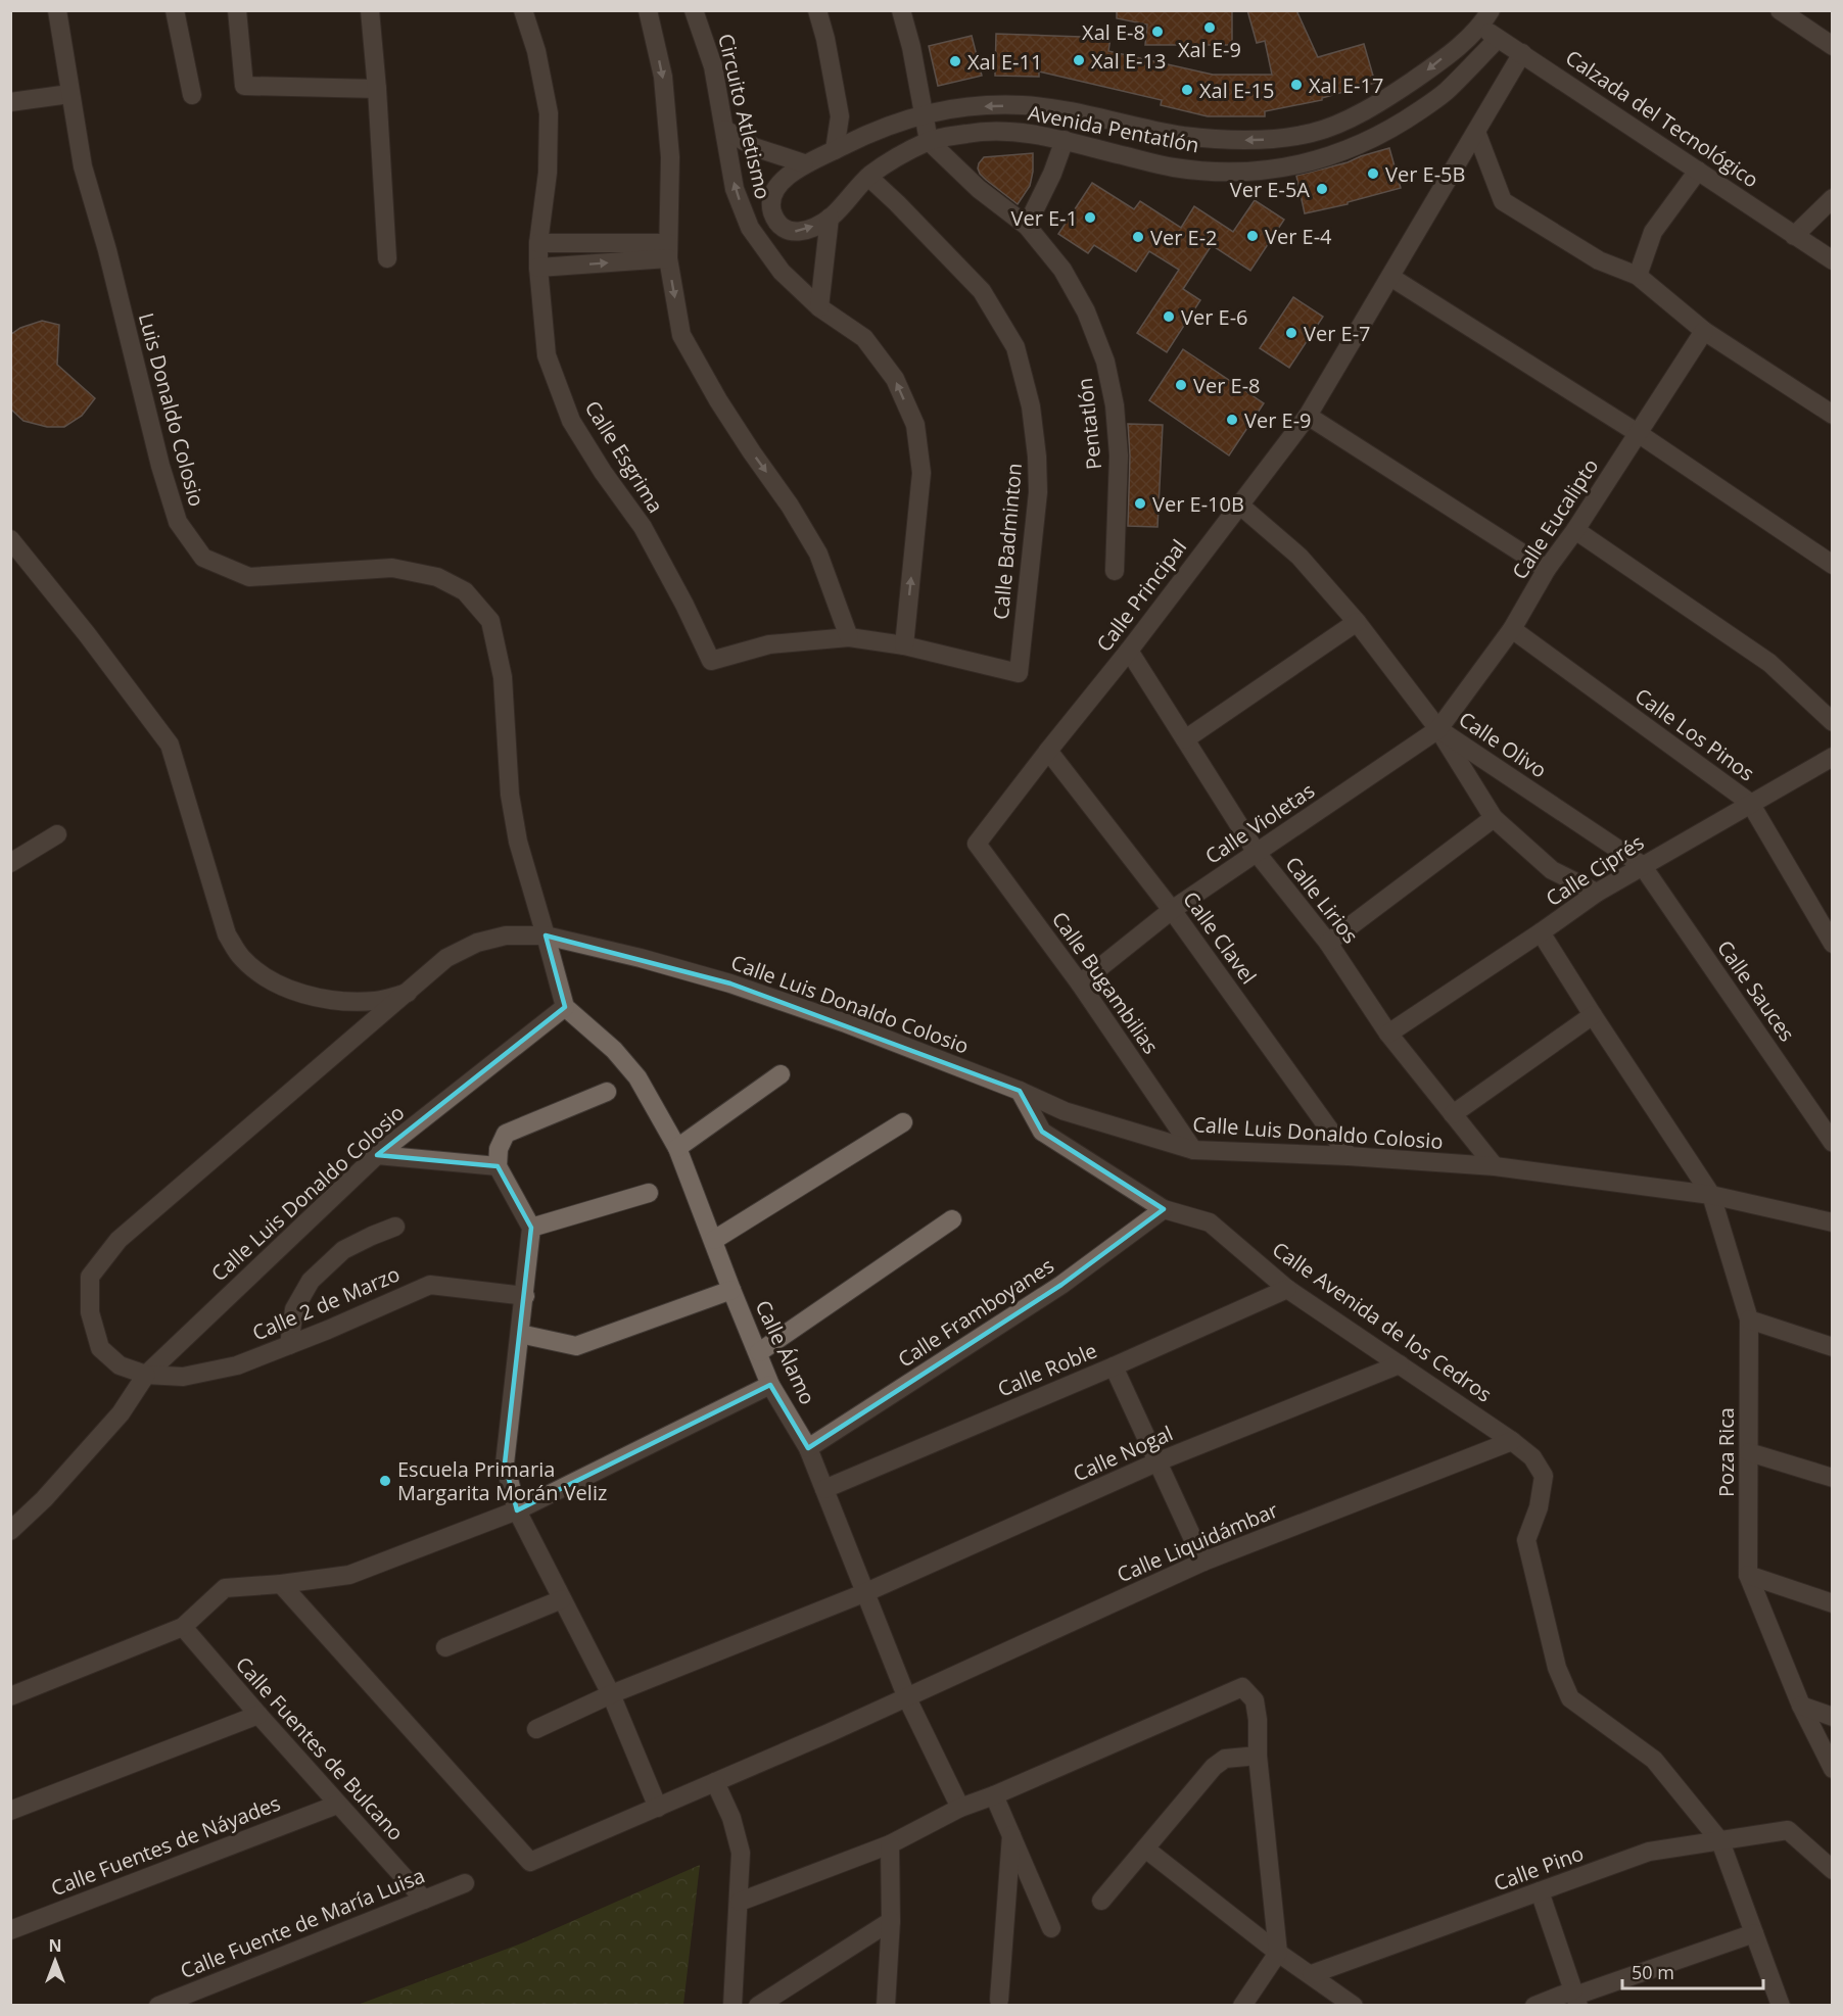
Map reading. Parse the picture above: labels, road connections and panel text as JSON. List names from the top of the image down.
{
  "streets": {
    "street": [
      "Circuito Atletismo",
      "Calzada del Tecnológico",
      "Avenida Pentatlón",
      "Luis Donaldo Colosio",
      "Pentatlón",
      "Calle Esgrima",
      "Calle Eucalipto",
      "Calle Badminton",
      "Calle Principal",
      "Calle Los Pinos",
      "Calle Olivo",
      "Calle Violetas",
      "Calle Ciprés",
      "Calle Lirios",
      "Calle Clavel",
      "Calle Bugambilias",
      "Calle Sauces",
      "Calle Luis Donaldo Colosio",
      "Calle 2 de Marzo",
      "Calle Framboyanes",
      "Calle Avenida de los Cedros",
      "Calle Álamo",
      "Calle Roble",
      "Poza Rica",
      "Calle Nogal",
      "Calle Liquidámbar",
      "Calle Fuentes de Bulcano",
      "Calle Fuentes de Náyades",
      "Calle Pino",
      "Calle Fuente de María Luisa"
    ]
  },
  "crossings": [
    ["Circuito Atletismo", "Calle Badminton"],
    ["Calzada del Tecnológico", "Avenida Pentatlón"],
    ["Calzada del Tecnológico", "Calle Principal"],
    ["Avenida Pentatlón", "Pentatlón"],
    ["Avenida Pentatlón", "Calle Badminton"],
    ["Luis Donaldo Colosio", "Calle Luis Donaldo Colosio"],
    ["Calle Eucalipto", "Calle Los Pinos"],
    ["Calle Eucalipto", "Calle Olivo"],
    ["Calle Eucalipto", "Calle Violetas"],
    ["Calle Principal", "Calle Lirios"],
    ["Calle Principal", "Calle Clavel"],
    ["Calle Principal", "Calle Bugambilias"],
    ["Calle Los Pinos", "Calle Ciprés"],
    ["Calle Olivo", "Calle Violetas"],
    ["Calle Olivo", "Calle Ciprés"],
    ["Calle Olivo", "Calle Sauces"],
    ["Calle Violetas", "Calle Lirios"],
    ["Calle Violetas", "Calle Clavel"],
    ["Calle Violetas", "Calle Bugambilias"],
    ["Calle Ciprés", "Calle Lirios"],
    ["Calle Ciprés", "Calle Sauces"],
    ["Calle Ciprés", "Poza Rica"],
    ["Calle Lirios", "Calle Luis Donaldo Colosio"],
    ["Calle Clavel", "Calle Luis Donaldo Colosio"],
    ["Calle Bugambilias", "Calle Luis Donaldo Colosio"],
    ["Calle Luis Donaldo Colosio", "Calle 2 de Marzo"],
    ["Calle Luis Donaldo Colosio", "Calle Avenida de los Cedros"],
    ["Calle Luis Donaldo Colosio", "Calle Álamo"],
    ["Calle Luis Donaldo Colosio", "Poza Rica"],
    ["Calle Framboyanes", "Calle Avenida de los Cedros"],
    ["Calle Framboyanes", "Calle Álamo"],
    ["Calle Avenida de los Cedros", "Calle Roble"],
    ["Calle Avenida de los Cedros", "Calle Nogal"],
    ["Calle Avenida de los Cedros", "Calle Liquidámbar"],
    ["Calle Avenida de los Cedros", "Calle Pino"],
    ["Calle Álamo", "Calle Roble"],
    ["Calle Álamo", "Calle Nogal"],
    ["Calle Álamo", "Calle Liquidámbar"],
    ["Calle Fuentes de Bulcano", "Calle Fuentes de Náyades"],
    ["Calle Fuentes de Bulcano", "Calle Fuente de María Luisa"]
  ],
  "places": [
    "Xal E-9",
    "Xal E-8",
    "Xal E-13",
    "Xal E-11",
    "Xal E-17",
    "Xal E-15",
    "Ver E-5B",
    "Ver E-5A",
    "Ver E-1",
    "Ver E-4",
    "Ver E-2",
    "Ver E-6",
    "Ver E-7",
    "Ver E-8",
    "Ver E-9",
    "Ver E-10B",
    "Escuela Primaria Margarita Morán Veliz"
  ],
  "scale_bar": "50 m",
  "north": "top"
}
